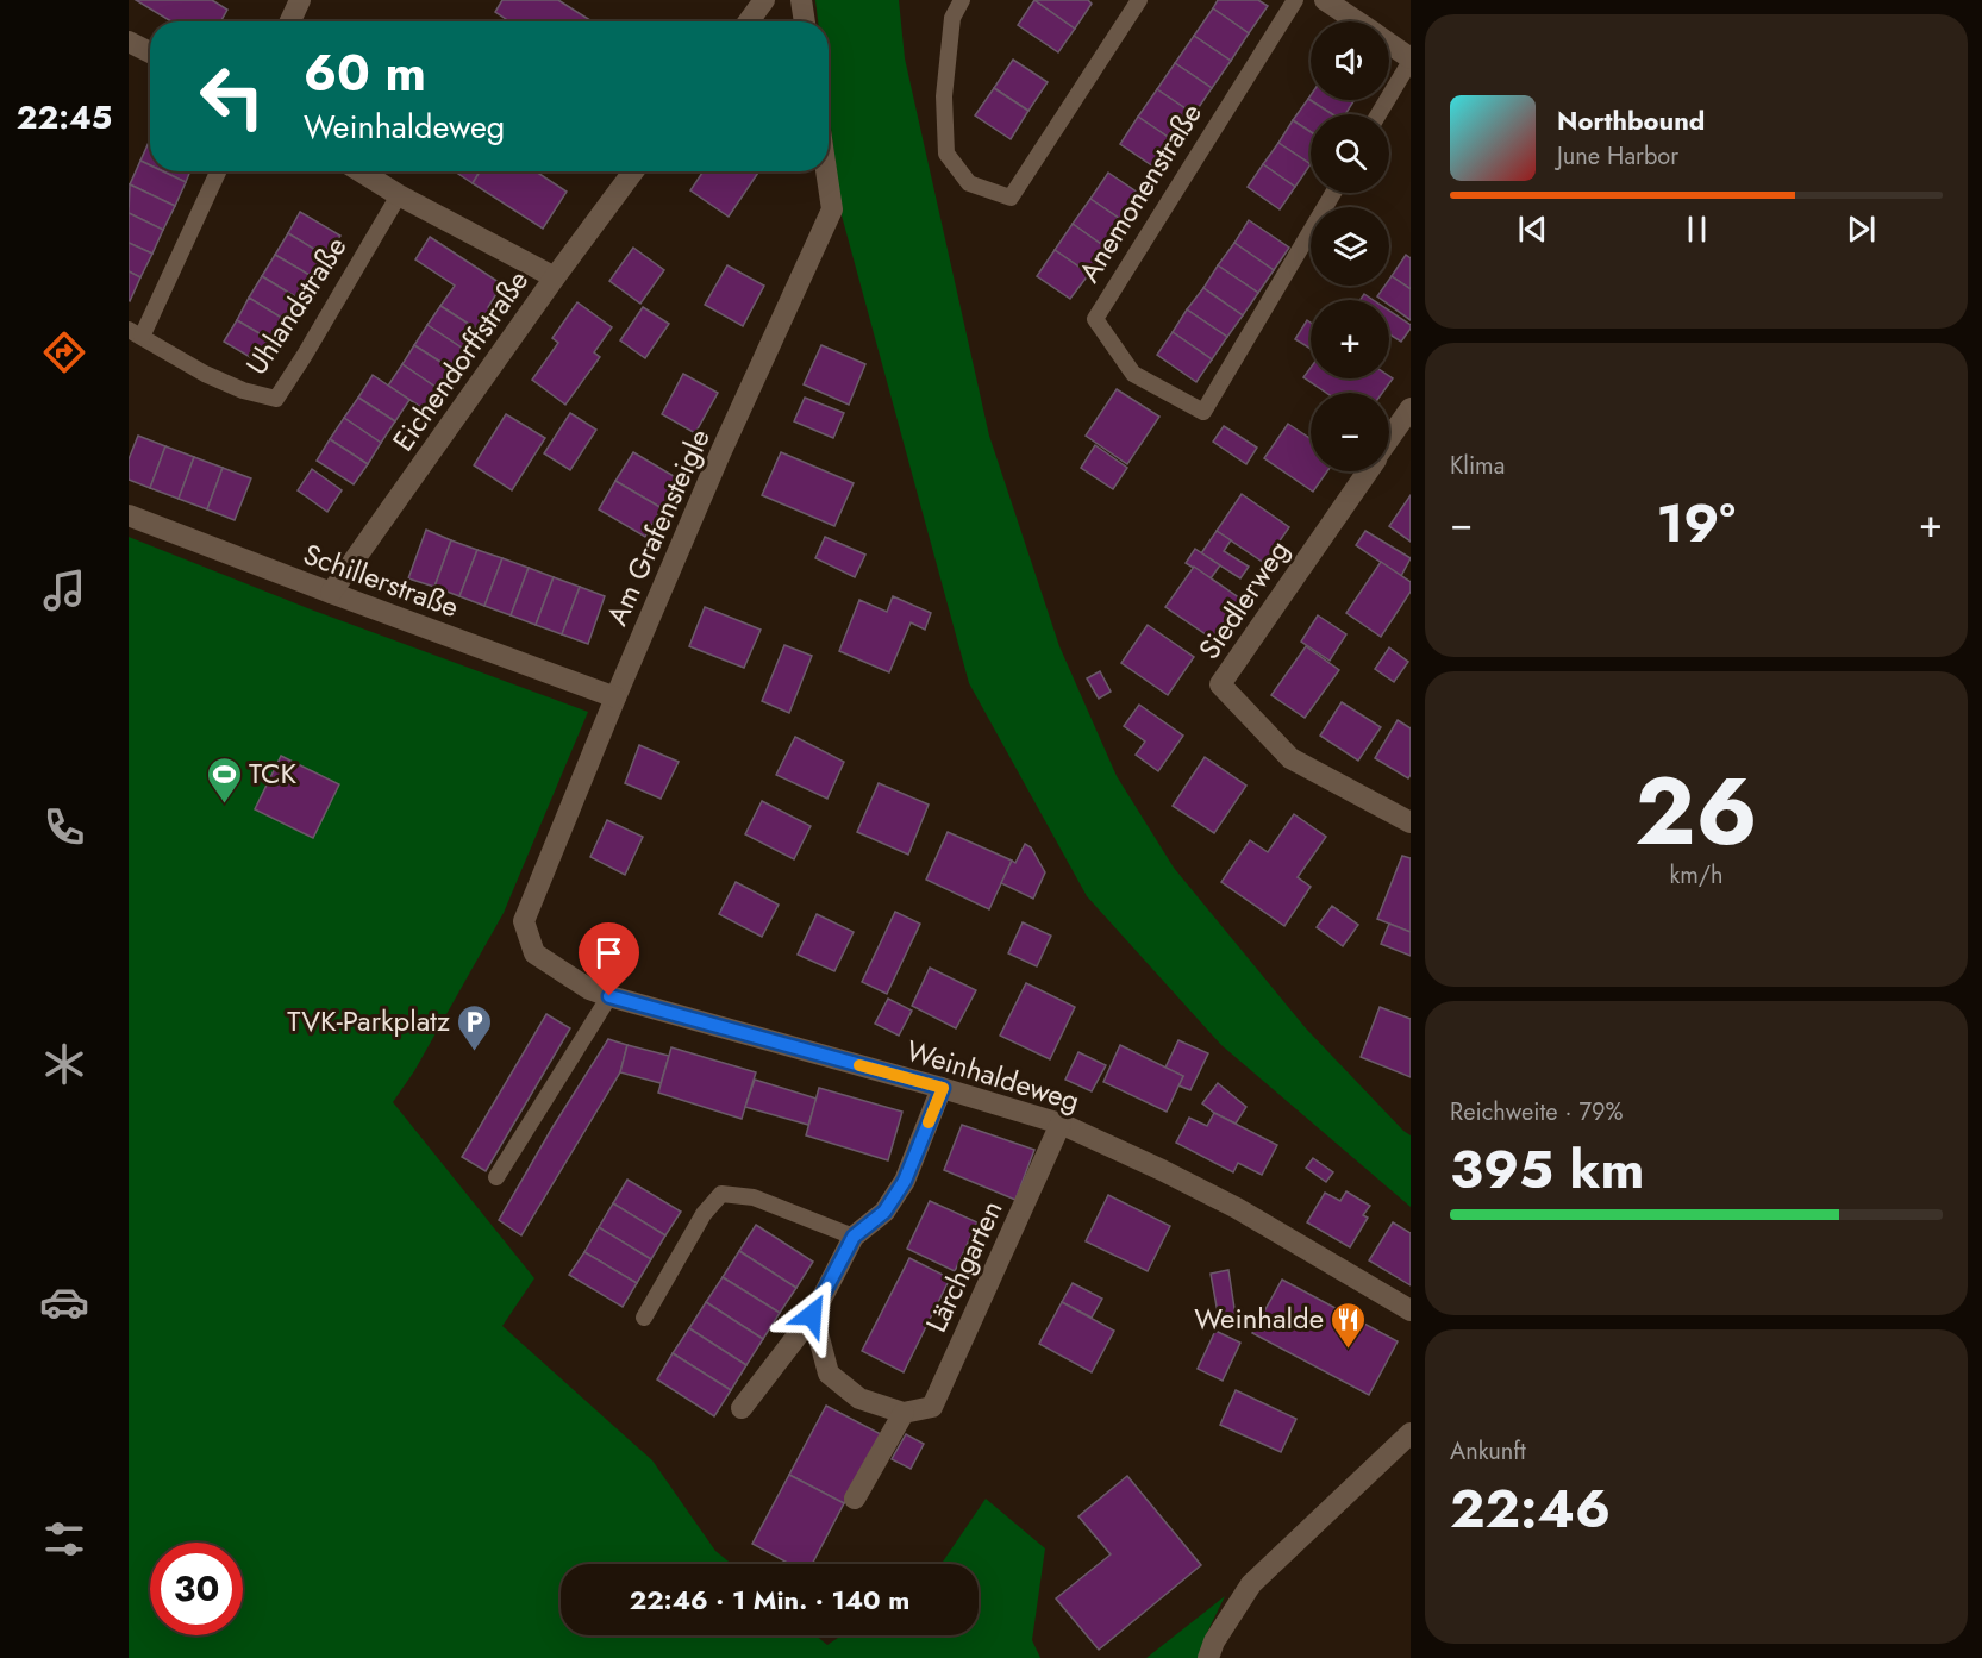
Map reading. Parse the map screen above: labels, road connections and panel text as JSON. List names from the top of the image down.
{
  "streets": {
    "street": [
      "Eichendorffstraße",
      "Am Grafensteigle",
      "Schillerstraße",
      "Siedlerweg",
      "Weinhaldeweg",
      "Lärchgarten"
    ],
    "lane": ["Anemonenstraße", "Uhlandstraße"]
  },
  "crossings": [
    ["Eichendorffstraße", "Schillerstraße"],
    ["Am Grafensteigle", "Schillerstraße"],
    ["Am Grafensteigle", "Weinhaldeweg"],
    ["Weinhaldeweg", "Lärchgarten"]
  ],
  "places": {
    "sports": ["TCK"],
    "parking": ["TVK-Parkplatz"],
    "restaurant": ["Weinhalde"]
  },
  "page": {
    "tabs": "22:45",
    "map_buttons": ["+", "−"],
    "turn": ["60 m", "Weinhaldeweg"],
    "song": ["Northbound", "June Harbor"],
    "tile": [
      "Klima",
      ["26", "km/h"],
      ["Reichweite · 79%", "395 km"],
      ["Ankunft", "22:46"]
    ],
    "heat": ["−", "19°", "+"],
    "limit": "30",
    "trip": "22:46 · 1 Min. · 140 m"
  }
}
